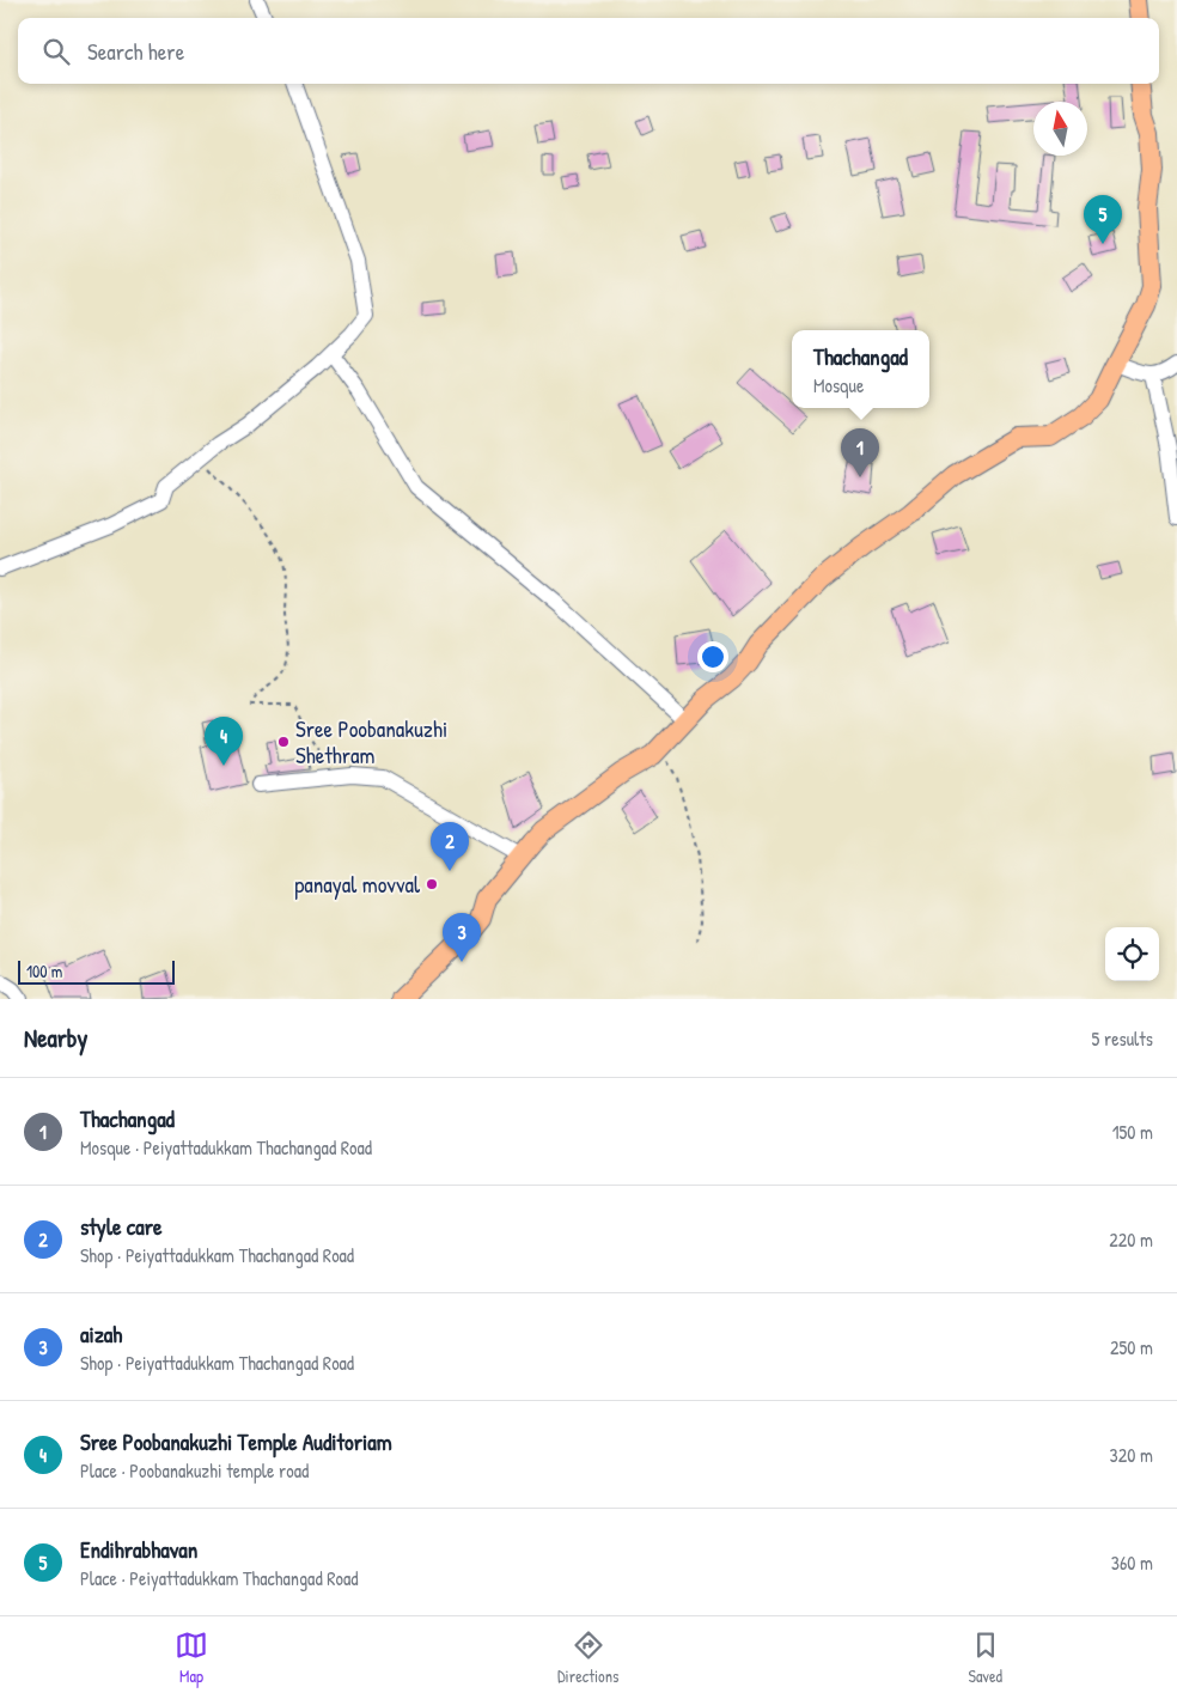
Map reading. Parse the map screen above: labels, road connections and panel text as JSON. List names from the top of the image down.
{
  "places": ["Sree Poobanakuzhi Shethram", "panayal movval"],
  "scale_bar": "100 m",
  "north": "top",
  "page": {
    "search": "Search here",
    "pins": [
      "5",
      "1",
      "4",
      "2",
      "3"
    ],
    "popup": ["Thachangad", "Mosque"],
    "scale": "100 m",
    "heading": ["Nearby", "5 results"],
    "list": [
      {
        "mark": "1",
        "name": "Thachangad",
        "note": "Mosque · Peiyattadukkam Thachangad Road",
        "value": "150 m"
      },
      {
        "mark": "2",
        "name": "style care",
        "note": "Shop · Peiyattadukkam Thachangad Road",
        "value": "220 m"
      },
      {
        "mark": "3",
        "name": "aizah",
        "note": "Shop · Peiyattadukkam Thachangad Road",
        "value": "250 m"
      },
      {
        "mark": "4",
        "name": "Sree Poobanakuzhi Temple Auditoriam",
        "note": "Place · Poobanakuzhi temple road",
        "value": "320 m"
      },
      {
        "mark": "5",
        "name": "Endihrabhavan",
        "note": "Place · Peiyattadukkam Thachangad Road",
        "value": "360 m"
      }
    ],
    "nav": ["Map", "Directions", "Saved"]
  }
}
